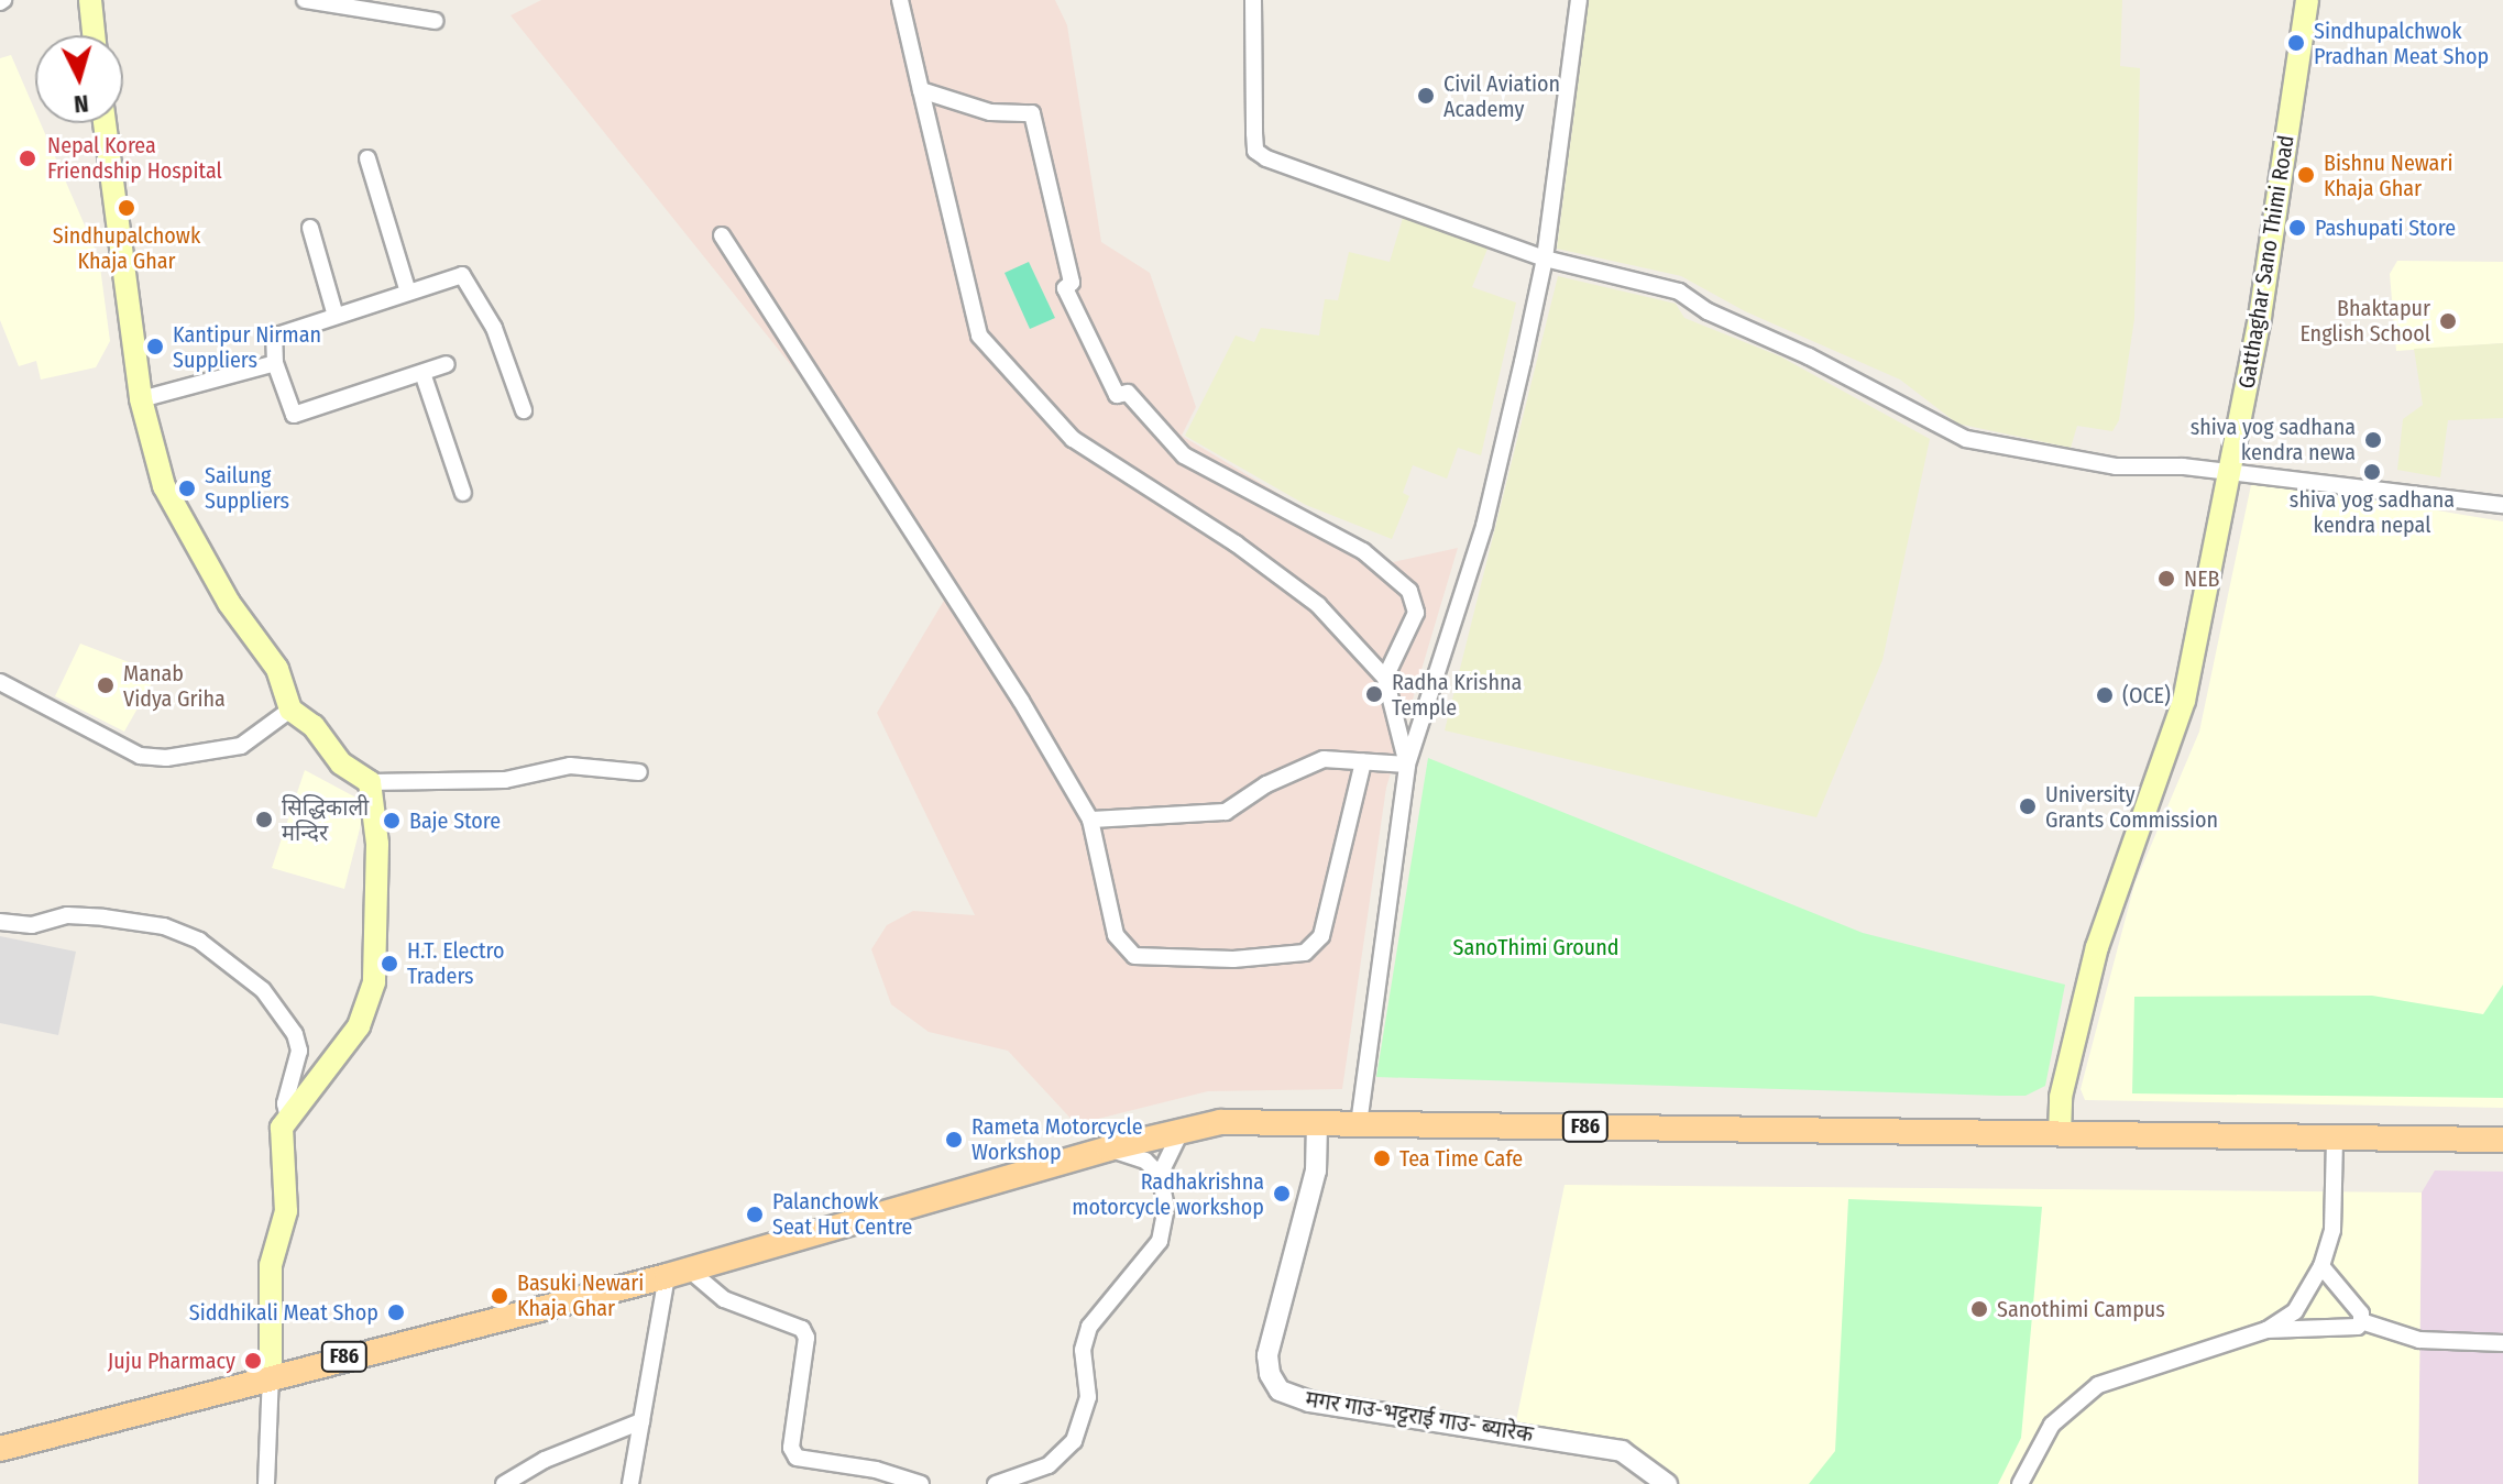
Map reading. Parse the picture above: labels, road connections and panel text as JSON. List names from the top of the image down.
{
  "streets": {
    "main road": ["Gatthaghar Sano Thimi Road", "F86"],
    "street": ["मगर गाउ-भट्टराई गाउ- ब्यारेक"]
  },
  "crossings": [
    ["Gatthaghar Sano Thimi Road", "F86"],
    ["F86", "मगर गाउ-भट्टराई गाउ- ब्यारेक"]
  ],
  "parks": ["SanoThimi Ground"],
  "places": [
    "Sindhupalchwok Pradhan Meat Shop",
    "Civil Aviation Academy",
    "Nepal Korea Friendship Hospital",
    "Bishnu Newari Khaja Ghar",
    "Sindhupalchowk Khaja Ghar",
    "Pashupati Store",
    "Bhaktapur English School",
    "Kantipur Nirman Suppliers",
    "shiva yog sadhana kendra newa",
    "shiva yog sadhana kendra nepal",
    "Sailung Suppliers",
    "NEB",
    "Manab Vidya Griha",
    "Radha Krishna Temple",
    "(OCE)",
    "University Grants Commission",
    "सिद्धिकाली मन्दिर",
    "Baje Store",
    "H.T. Electro Traders",
    "Rameta Motorcycle Workshop",
    "Tea Time Cafe",
    "Radhakrishna motorcycle workshop",
    "Palanchowk Seat Hut Centre",
    "Basuki Newari Khaja Ghar",
    "Sanothimi Campus",
    "Siddhikali Meat Shop",
    "Juju Pharmacy"
  ],
  "north": "bottom"
}
